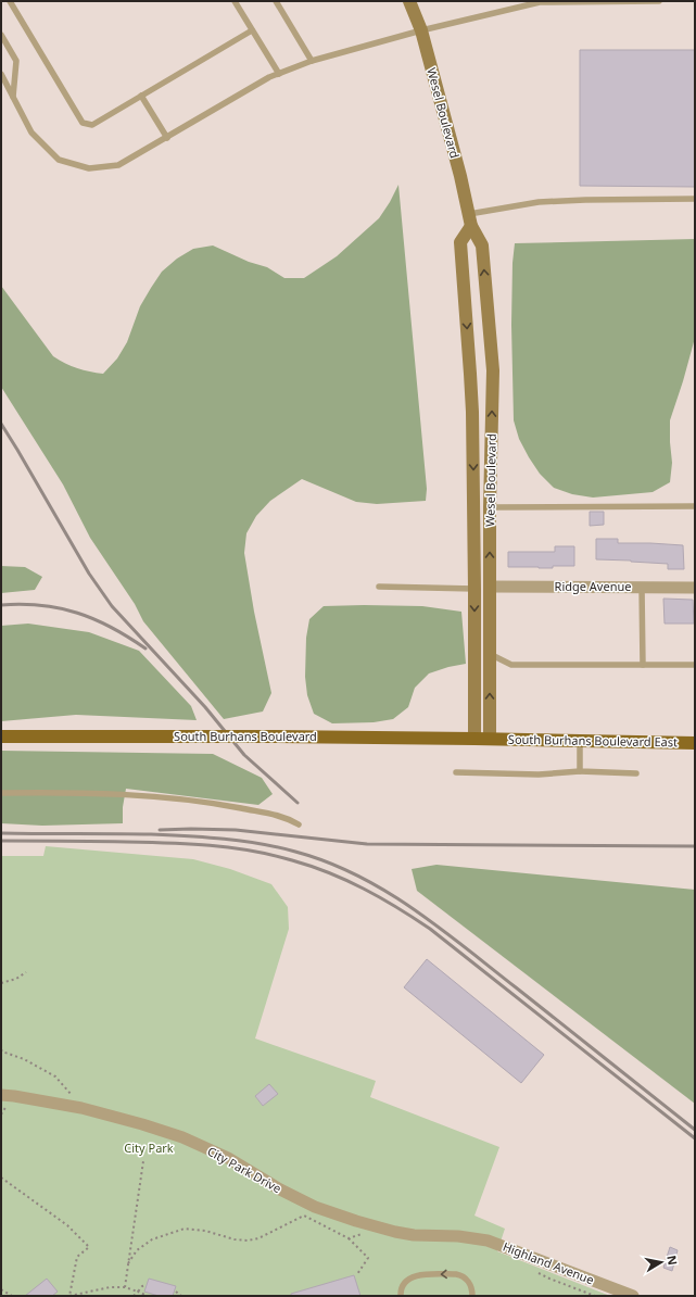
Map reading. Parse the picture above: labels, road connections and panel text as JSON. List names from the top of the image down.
{
  "streets": {
    "main road": ["Wesel Boulevard", "South Burhans Boulevard", "South Burhans Boulevard East"],
    "street": ["Ridge Avenue", "City Park Drive", "Highland Avenue"]
  },
  "crossings": [
    ["Wesel Boulevard", "Ridge Avenue"],
    ["Wesel Boulevard", "South Burhans Boulevard"],
    ["Wesel Boulevard", "South Burhans Boulevard East"],
    ["South Burhans Boulevard", "South Burhans Boulevard East"],
    ["City Park Drive", "Highland Avenue"]
  ],
  "parks": ["City Park"],
  "north": "right"
}
